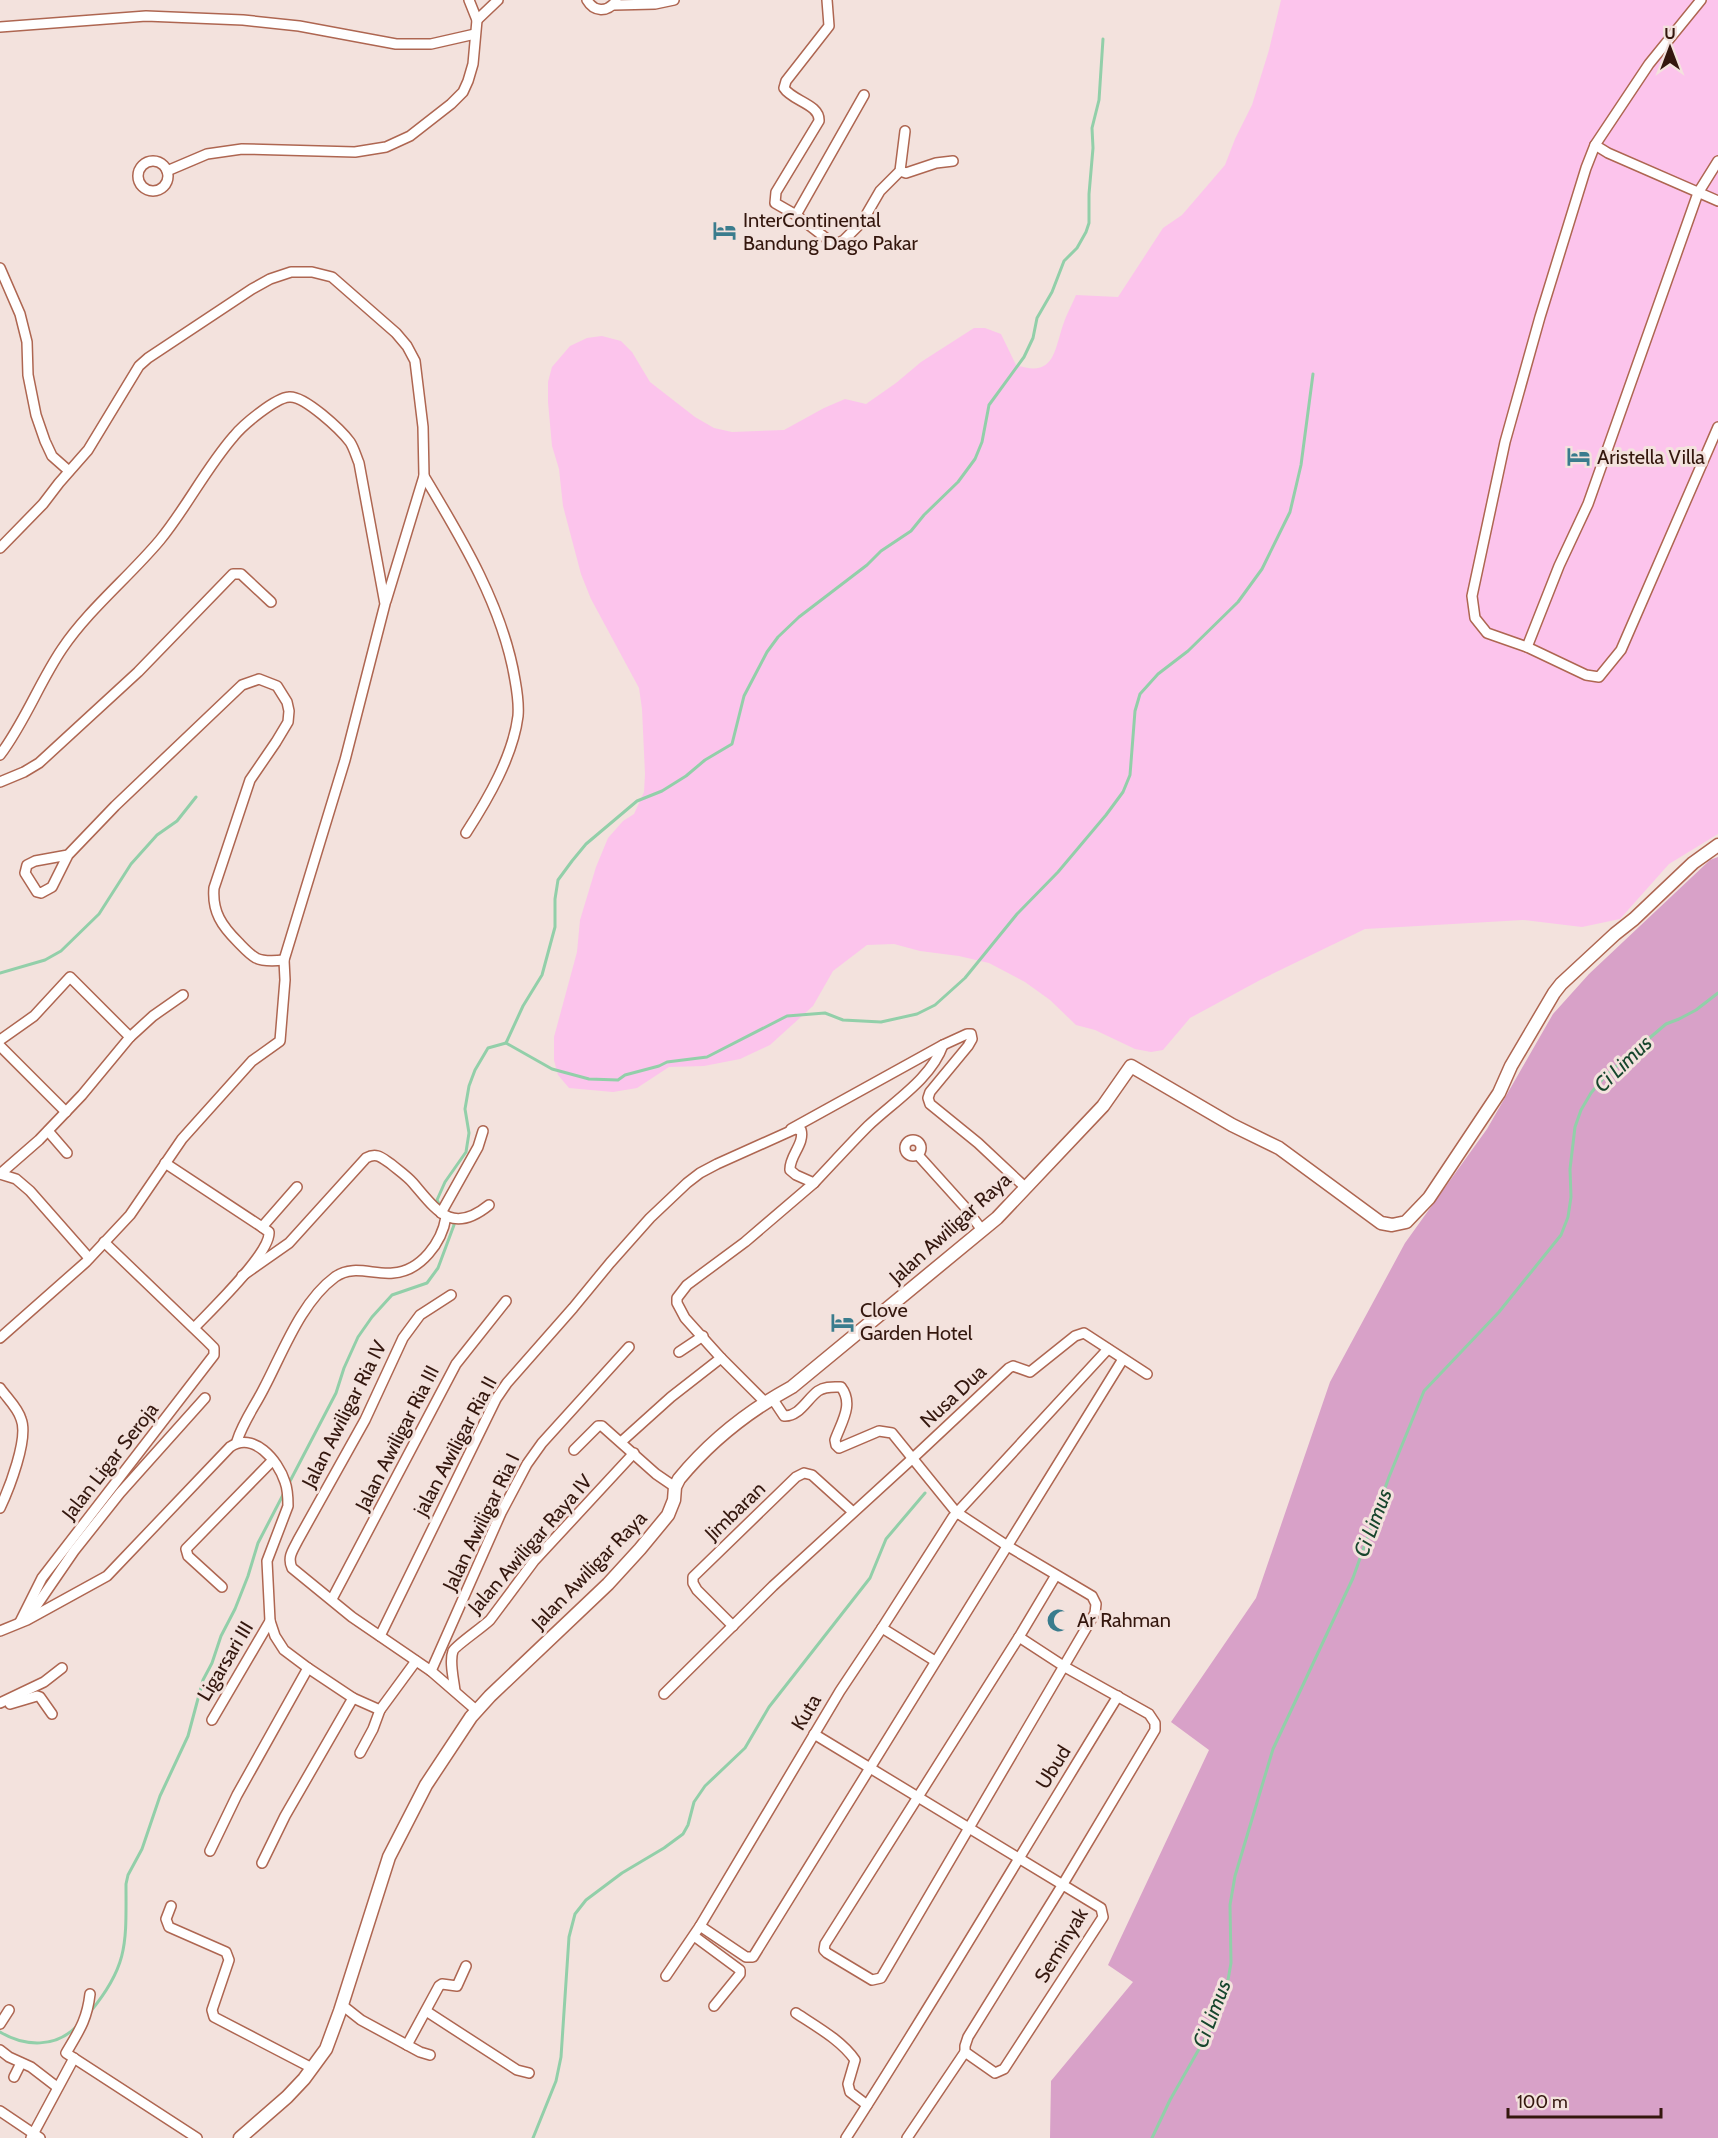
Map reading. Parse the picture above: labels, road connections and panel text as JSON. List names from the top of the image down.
{
  "streets": {
    "street": [
      "Jalan Awiligar Raya",
      "Nusa Dua",
      "Jalan Awiligar Ria IV",
      "Jalan Awiligar Ria III",
      "jalan Awiligar Ria II",
      "Jalan Ligar Seroja",
      "Jimbaran",
      "Jalan Awiligar Ria I",
      "Jalan Awiligar Raya IV",
      "Ligarsari III",
      "Kuta",
      "Ubud",
      "Seminyak"
    ]
  },
  "crossings": [
    ["Jalan Awiligar Raya", "jalan Awiligar Ria II"],
    ["Jalan Awiligar Ria IV", "Jalan Awiligar Ria III"]
  ],
  "water": ["Ci Limus"],
  "places": {
    "hotel": ["InterContinental Bandung Dago Pakar", "Aristella Villa", "Clove Garden Hotel"],
    "mosque": ["Ar Rahman"]
  },
  "scale_bar": "100 m",
  "north": "top"
}
